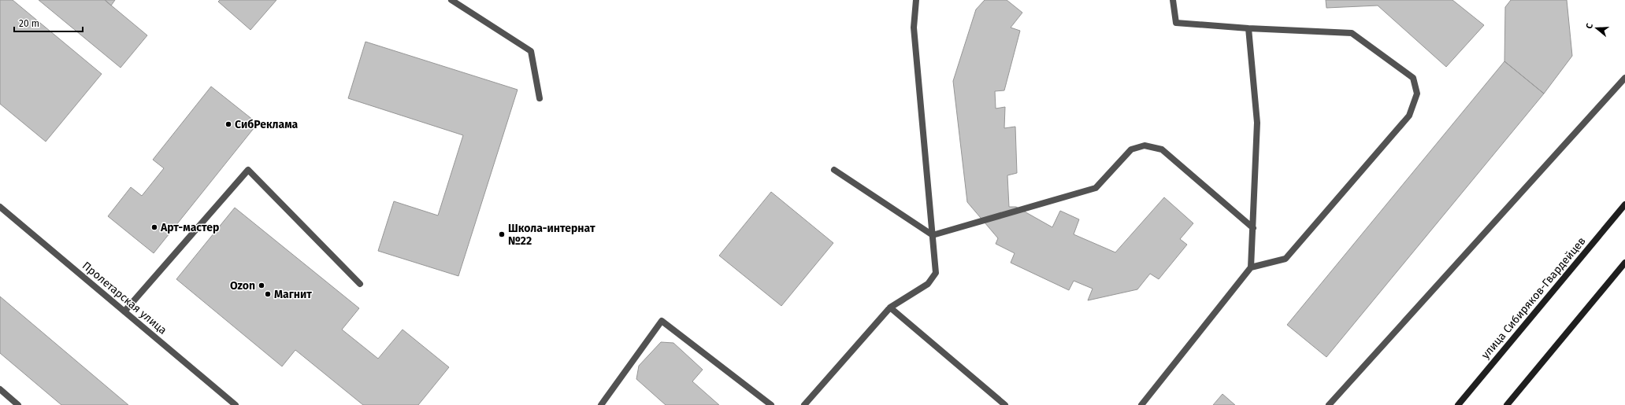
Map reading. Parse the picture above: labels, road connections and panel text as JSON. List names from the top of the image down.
{
  "streets": {
    "main road": ["улица Сибиряков-Гвардейцев"],
    "street": ["Пролетарская улица"]
  },
  "places": [
    "СибРеклама",
    "Арт-мастер",
    "Школа-интернат №22",
    "Ozon",
    "Магнит"
  ],
  "scale_bar": "20 m",
  "north": "left"
}
